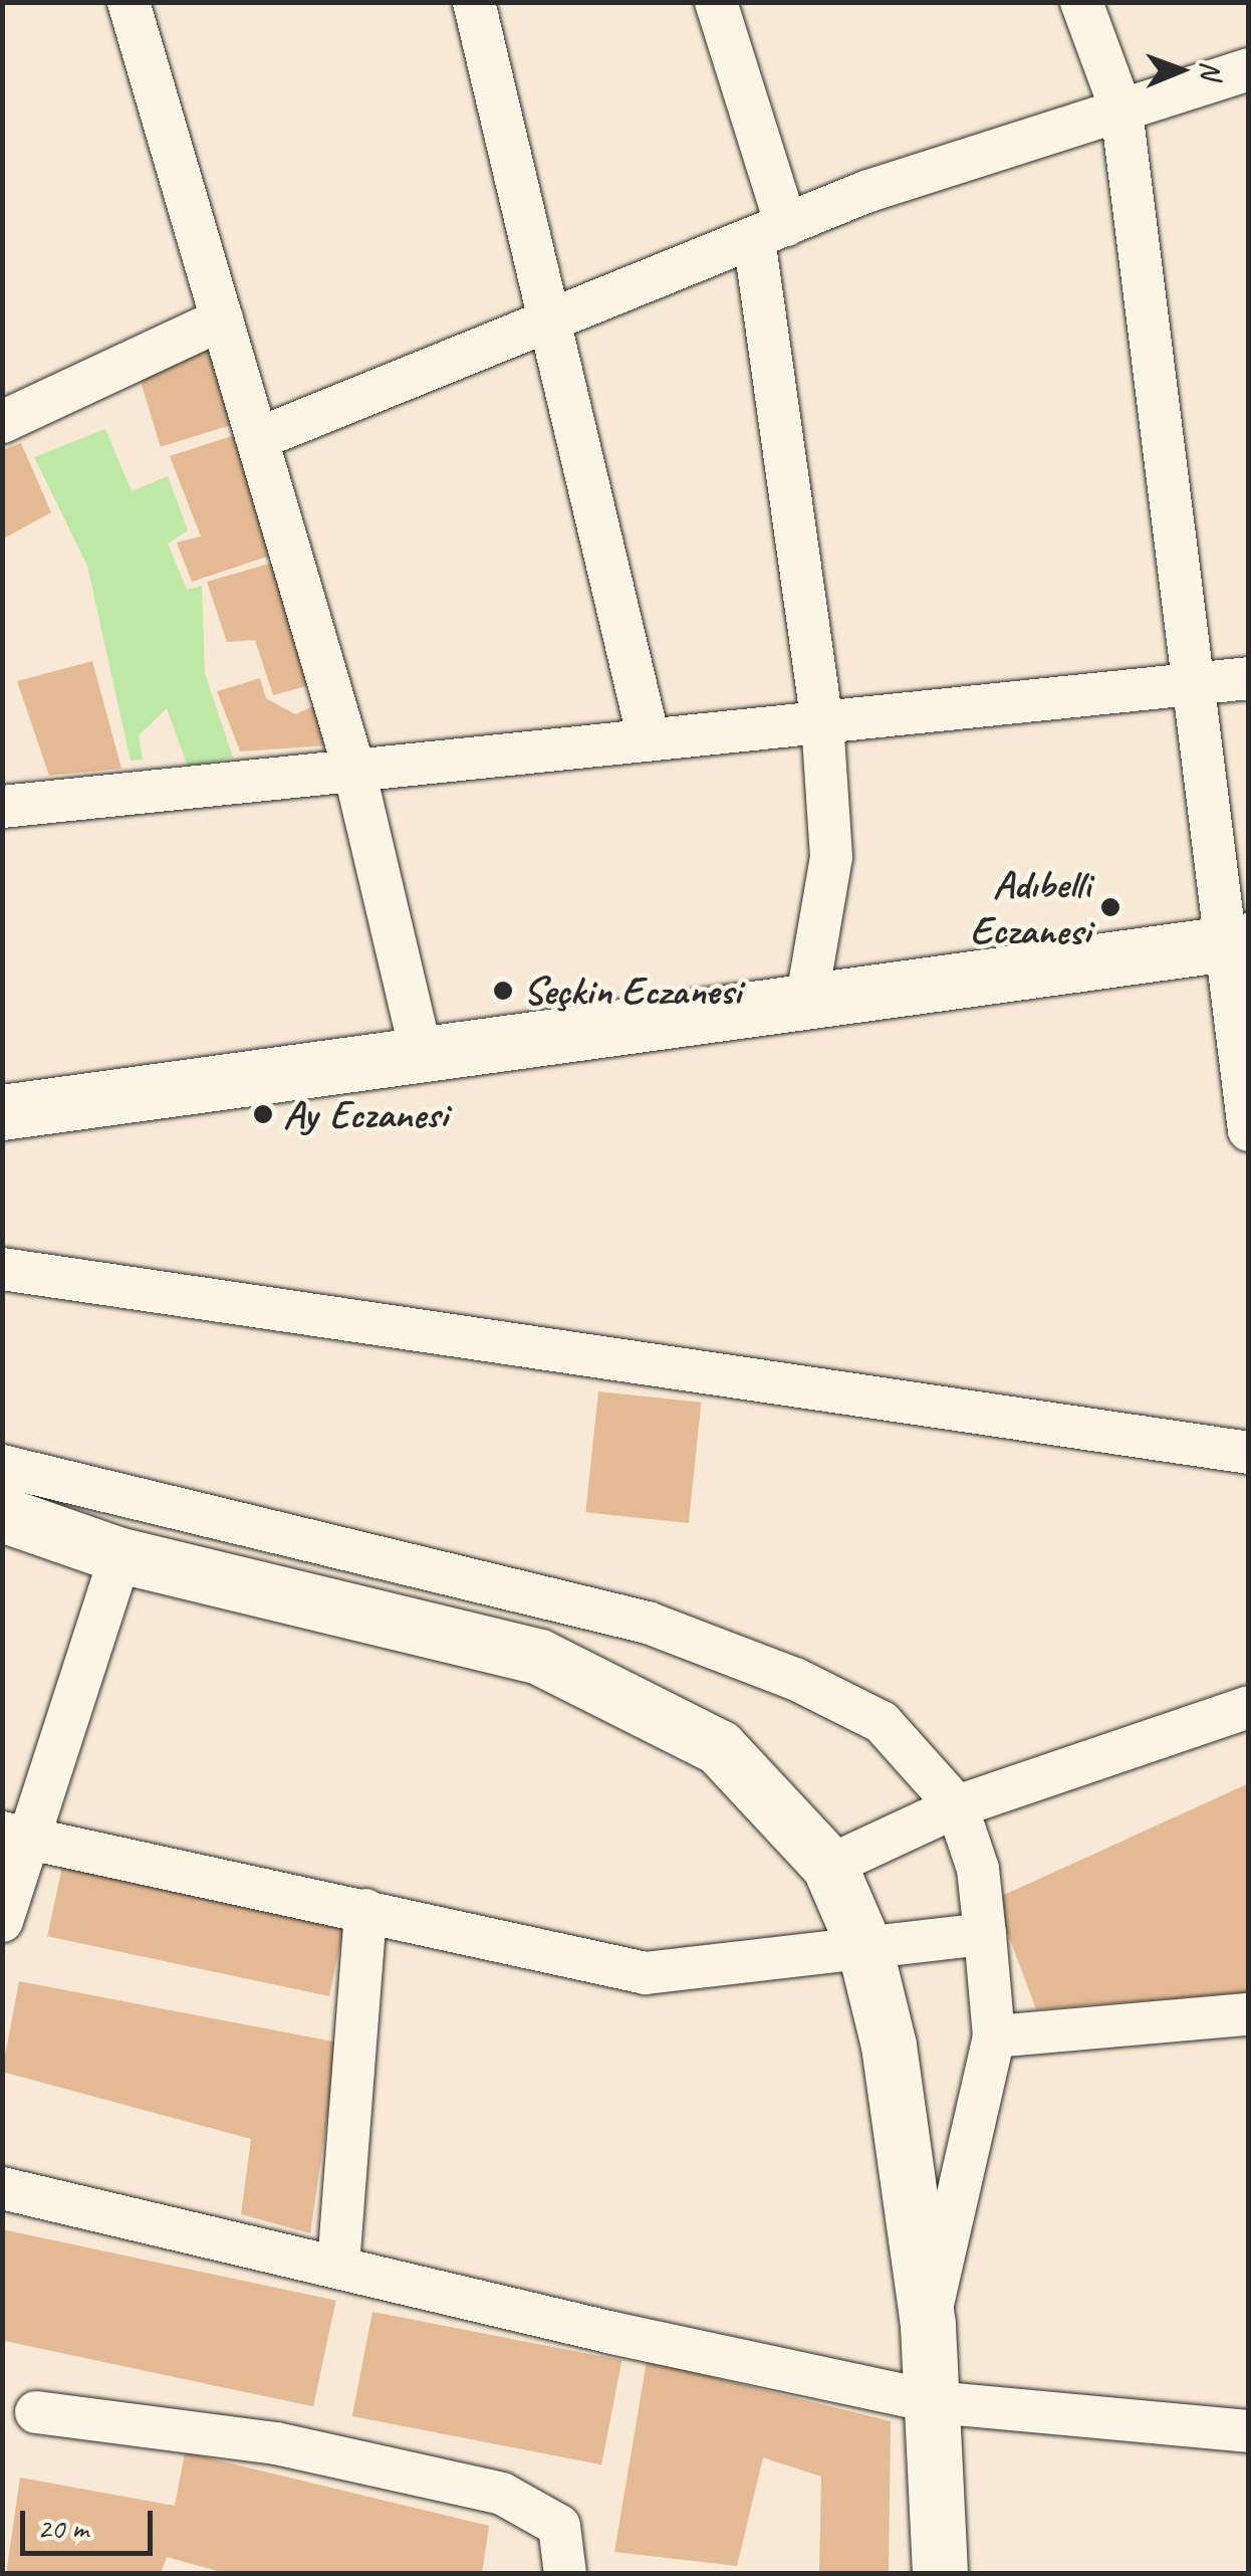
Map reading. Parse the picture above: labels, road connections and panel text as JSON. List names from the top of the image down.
{
  "places": ["Adıbelli Eczanesi", "Seçkin Eczanesi", "Ay Eczanesi"],
  "scale_bar": "20 m",
  "north": "right"
}
